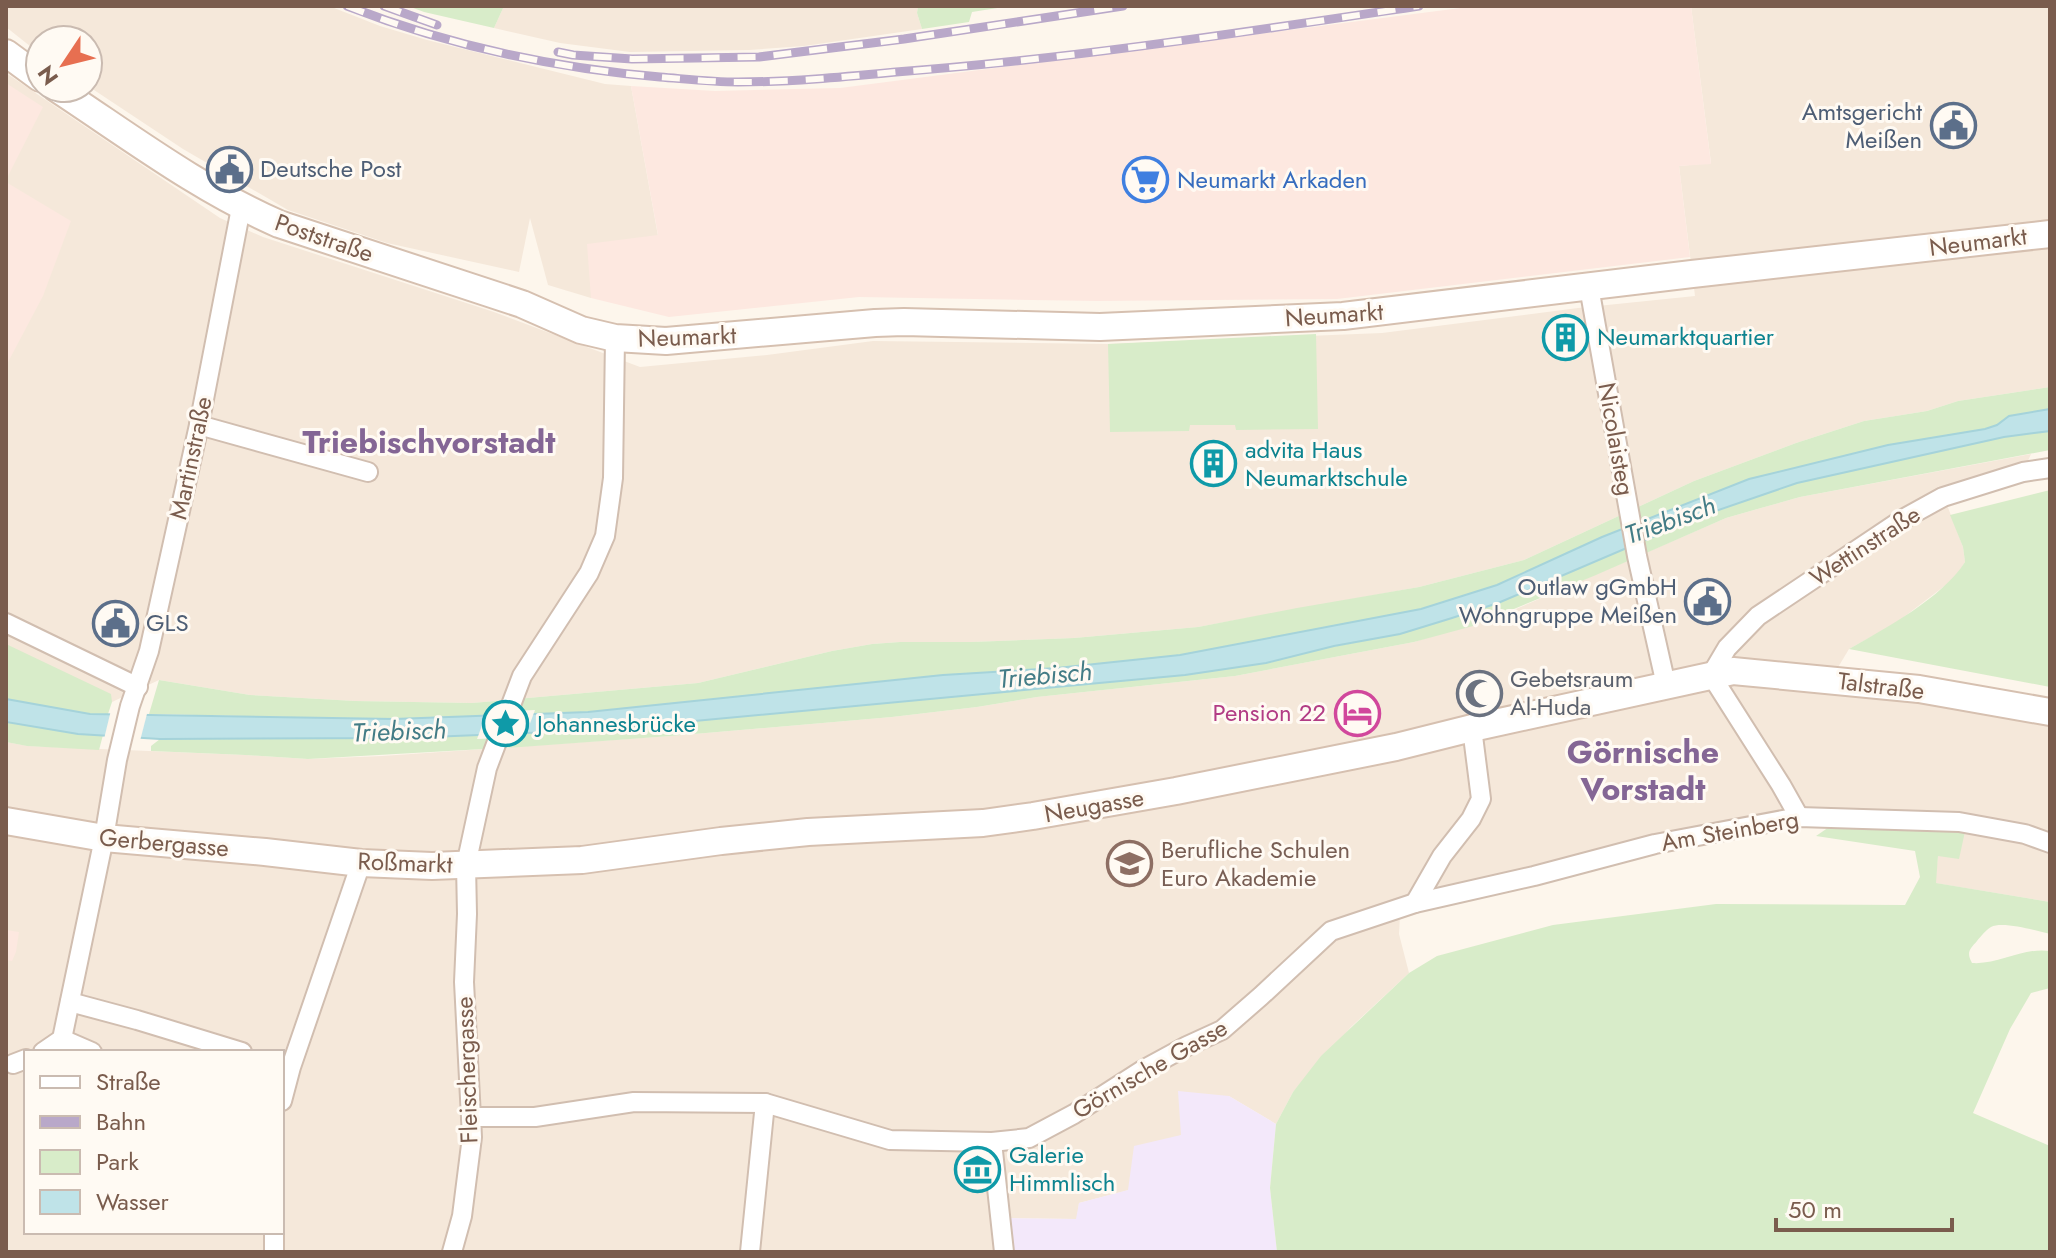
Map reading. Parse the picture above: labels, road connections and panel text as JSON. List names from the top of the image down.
{
  "streets": {
    "main road": [
      "Poststraße",
      "Neumarkt",
      "Talstraße",
      "Neugasse",
      "Gerbergasse",
      "Roßmarkt"
    ],
    "street": [
      "Nicolaisteg",
      "Martinstraße",
      "Wettinstraße",
      "Am Steinberg",
      "Görnische Gasse",
      "Fleischergasse"
    ]
  },
  "crossings": [
    ["Poststraße", "Neumarkt"],
    ["Poststraße", "Martinstraße"],
    ["Neumarkt", "Nicolaisteg"],
    ["Nicolaisteg", "Neugasse"],
    ["Martinstraße", "Gerbergasse"],
    ["Wettinstraße", "Talstraße"],
    ["Wettinstraße", "Neugasse"],
    ["Talstraße", "Neugasse"],
    ["Neugasse", "Roßmarkt"],
    ["Am Steinberg", "Görnische Gasse"],
    ["Gerbergasse", "Roßmarkt"],
    ["Roßmarkt", "Fleischergasse"],
    ["Görnische Gasse", "Fleischergasse"]
  ],
  "districts": ["Triebischvorstadt", "Görnische Vorstadt"],
  "water": ["Triebisch"],
  "places": {
    "public building": [
      "Amtsgericht Meißen",
      "Deutsche Post",
      "Outlaw gGmbH Wohngruppe Meißen",
      "GLS"
    ],
    "supermarket": ["Neumarkt Arkaden"],
    "building": ["Neumarktquartier", "advita Haus Neumarktschule"],
    "mosque": ["Gebetsraum Al-Huda"],
    "hotel": ["Pension 22"],
    "place": ["Johannesbrücke"],
    "school or university": ["Berufliche Schulen Euro Akademie"],
    "museum": ["Galerie Himmlisch"]
  },
  "legend": [
    "Straße",
    "Bahn",
    "Park",
    "Wasser"
  ],
  "scale_bar": "50 m",
  "north": "bottom left"
}
